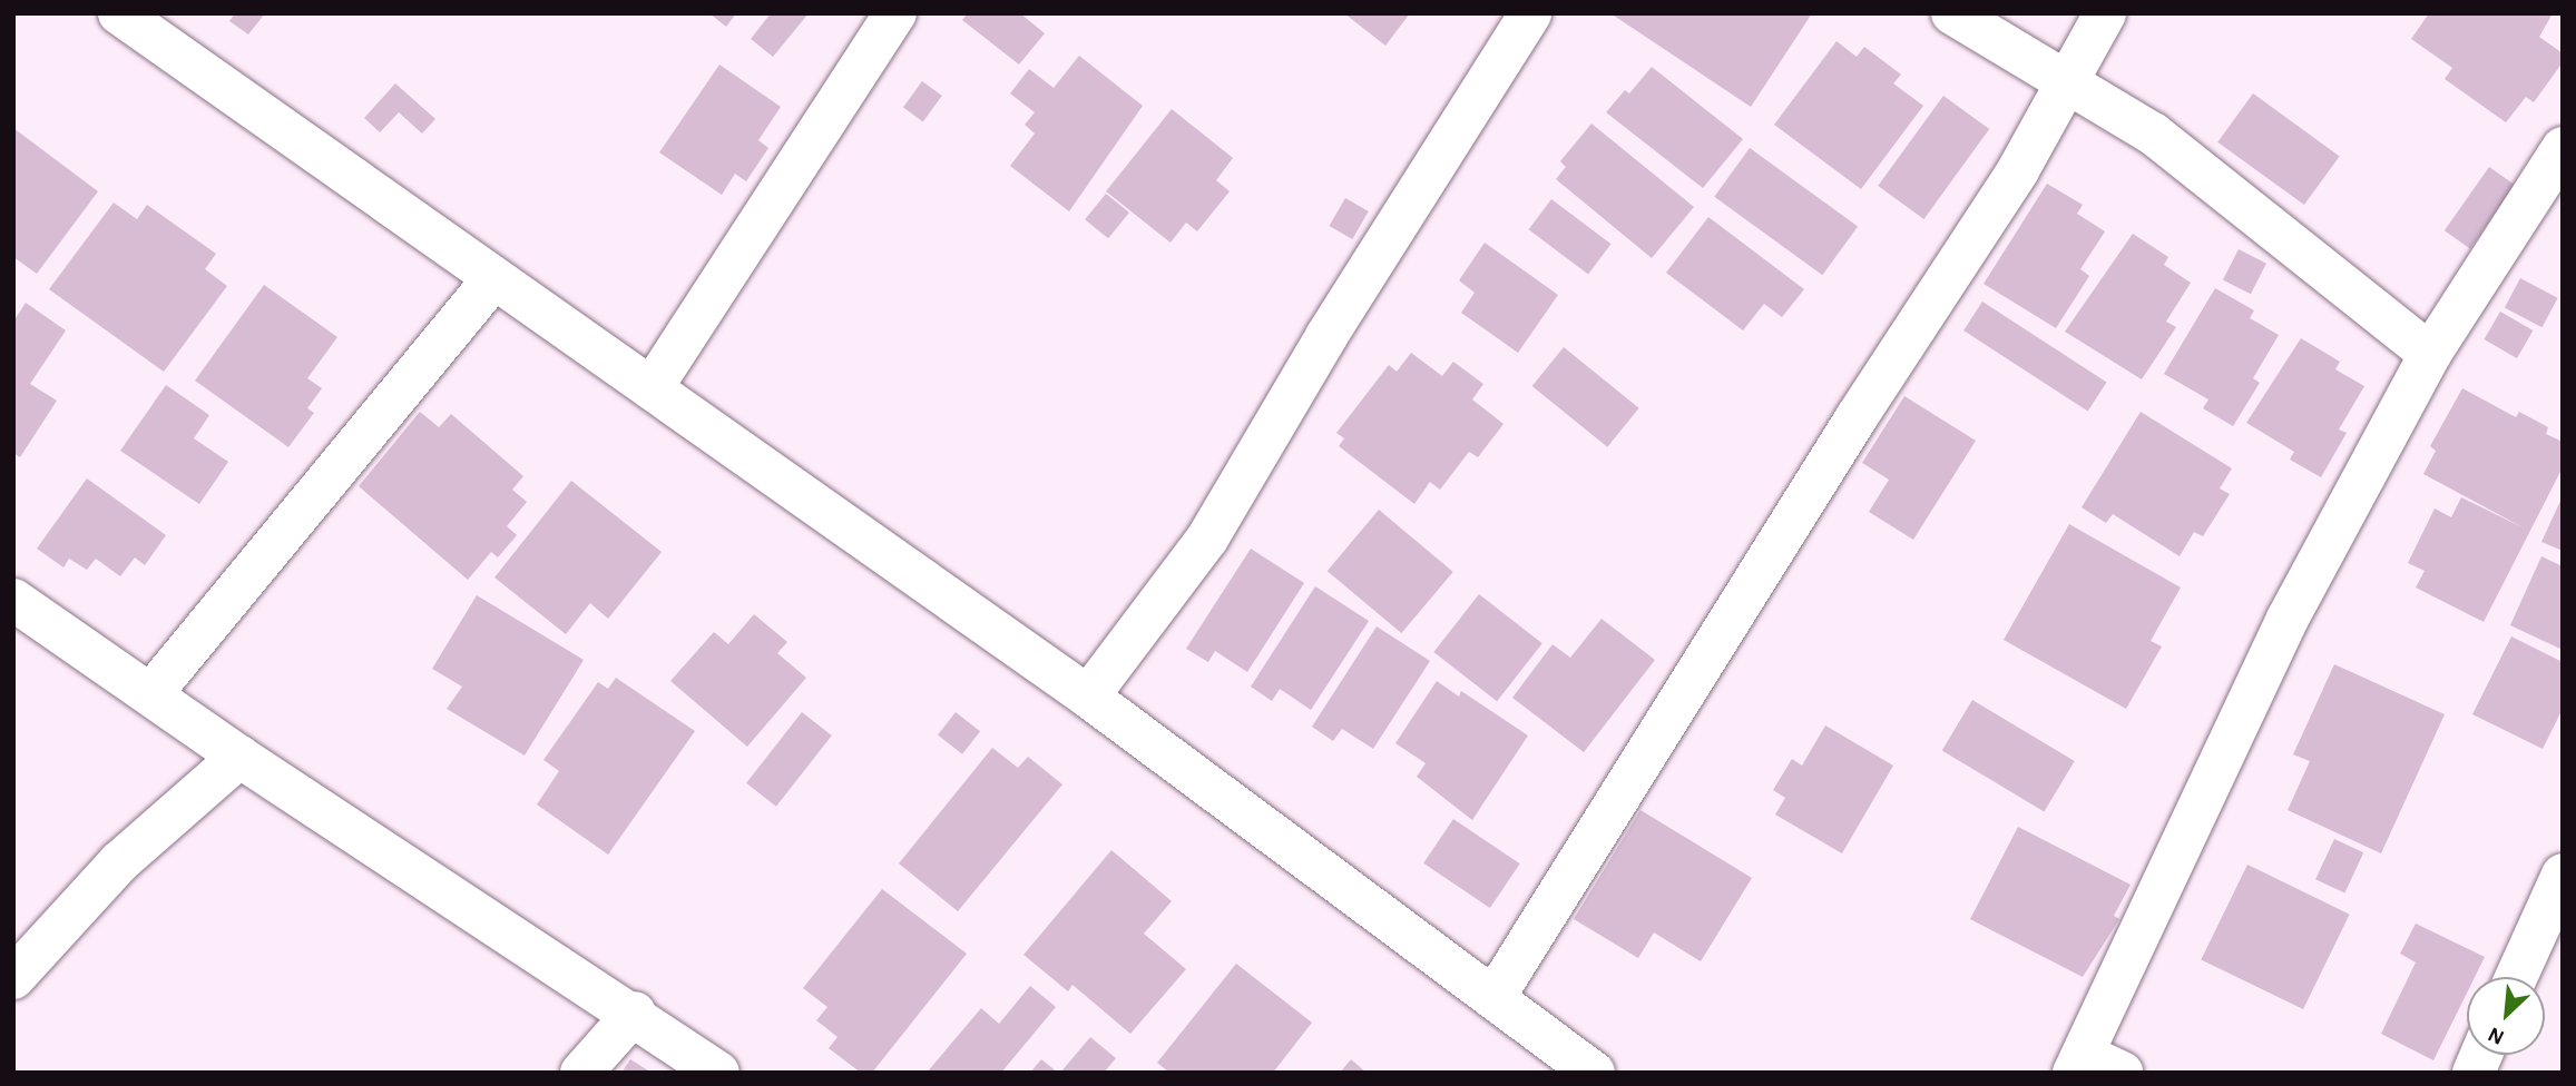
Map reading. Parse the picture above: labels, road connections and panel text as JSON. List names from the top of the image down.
{
  "north": "bottom left"
}
